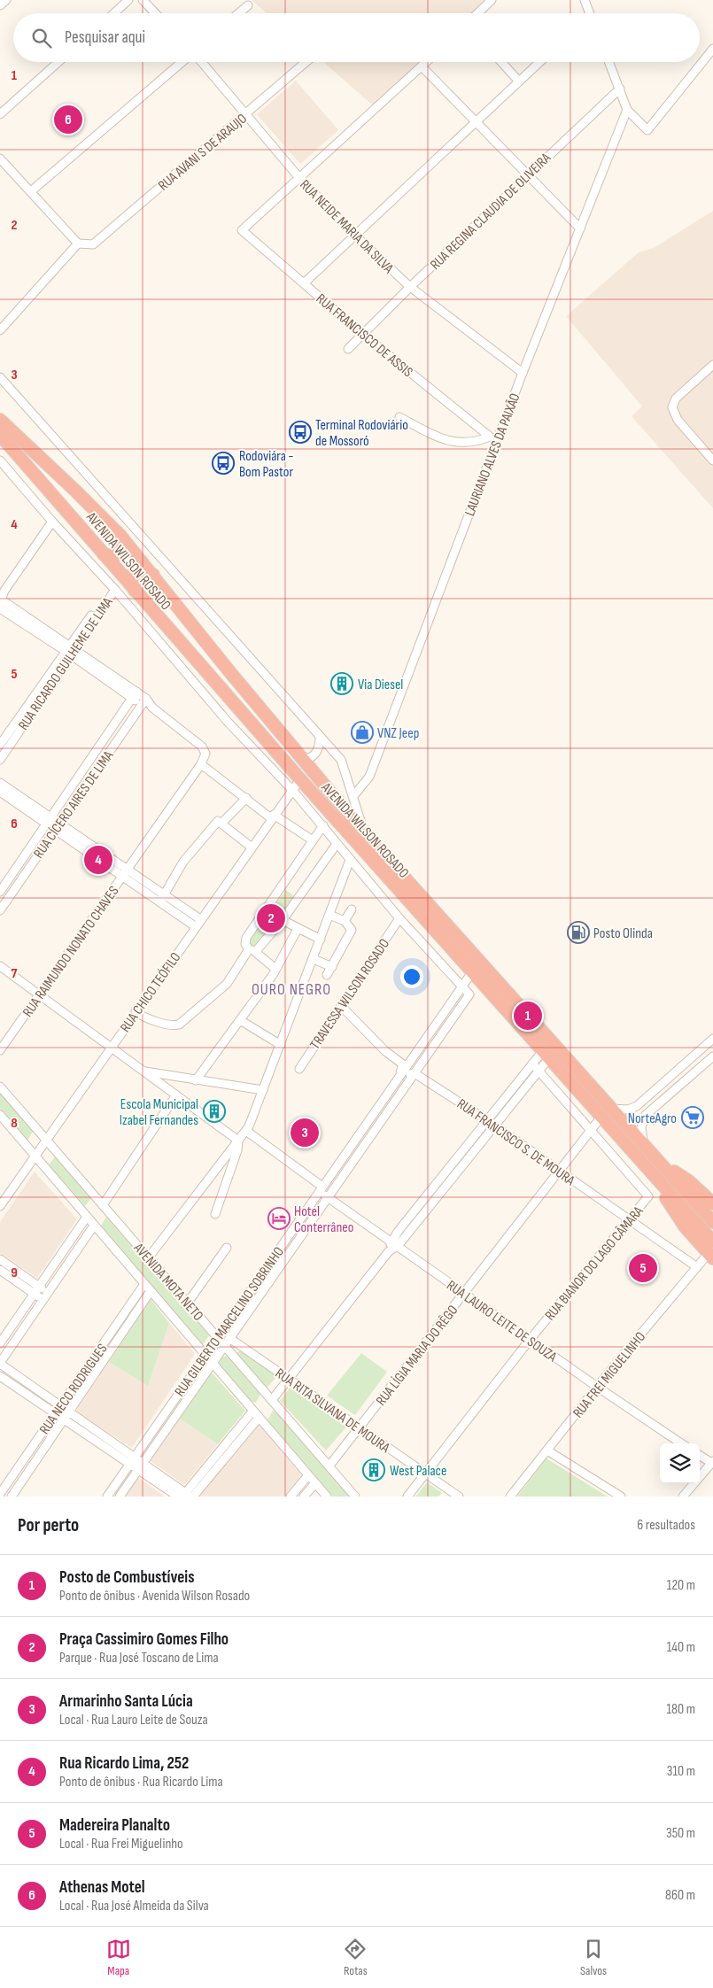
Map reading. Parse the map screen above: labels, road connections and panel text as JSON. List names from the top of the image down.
{
  "streets": {
    "highway": ["AVENIDA WILSON ROSADO"],
    "street": [
      "RUA AVANI S DE ARAUJO",
      "RUA REGINA CLAUDIA DE OLIVEIRA",
      "RUA NEIDE MARIA DA SILVA",
      "RUA FRANCISCO DE ASSIS",
      "LAURIANO ALVES DA PAIXÃO",
      "RUA RICARDO GUILHEME DE LIMA",
      "RUA CÍCERO AIRES DE LIMA",
      "RUA RAIMUNDO NONATO CHAVES",
      "RUA CHICO TEÓFILO",
      "TRAVESSA WILSON ROSADO",
      "RUA FRANCISCO S. DE MOURA",
      "RUA BIANOR DO LAGO CÂMARA",
      "AVENIDA MOTA NETO",
      "RUA LAURO LEITE DE SOUZA",
      "RUA GILBERTO MARCELINO SOBRINHO",
      "RUA LÍGIA MARIA DO RÊGO",
      "RUA FREI MIGUELINHO",
      "RUA NECO RODRIGUES",
      "RUA RITA SILVANA DE MOURA"
    ]
  },
  "crossings": [
    ["RUA AVANI S DE ARAUJO", "RUA NEIDE MARIA DA SILVA"],
    ["RUA REGINA CLAUDIA DE OLIVEIRA", "RUA NEIDE MARIA DA SILVA"],
    ["RUA REGINA CLAUDIA DE OLIVEIRA", "RUA FRANCISCO DE ASSIS"],
    ["RUA NEIDE MARIA DA SILVA", "RUA FRANCISCO DE ASSIS"],
    ["RUA NEIDE MARIA DA SILVA", "LAURIANO ALVES DA PAIXÃO"],
    ["AVENIDA WILSON ROSADO", "RUA CHICO TEÓFILO"],
    ["AVENIDA WILSON ROSADO", "RUA GILBERTO MARCELINO SOBRINHO"],
    ["AVENIDA WILSON ROSADO", "RUA LÍGIA MARIA DO RÊGO"],
    ["RUA CHICO TEÓFILO", "AVENIDA MOTA NETO"],
    ["RUA FRANCISCO S. DE MOURA", "RUA BIANOR DO LAGO CÂMARA"],
    ["RUA FRANCISCO S. DE MOURA", "RUA GILBERTO MARCELINO SOBRINHO"],
    ["RUA FRANCISCO S. DE MOURA", "RUA LÍGIA MARIA DO RÊGO"],
    ["RUA FRANCISCO S. DE MOURA", "RUA FREI MIGUELINHO"],
    ["RUA BIANOR DO LAGO CÂMARA", "RUA LAURO LEITE DE SOUZA"],
    ["RUA BIANOR DO LAGO CÂMARA", "RUA LÍGIA MARIA DO RÊGO"],
    ["RUA BIANOR DO LAGO CÂMARA", "RUA RITA SILVANA DE MOURA"],
    ["AVENIDA MOTA NETO", "RUA GILBERTO MARCELINO SOBRINHO"],
    ["AVENIDA MOTA NETO", "RUA LÍGIA MARIA DO RÊGO"],
    ["AVENIDA MOTA NETO", "RUA NECO RODRIGUES"],
    ["AVENIDA MOTA NETO", "RUA RITA SILVANA DE MOURA"],
    ["RUA LAURO LEITE DE SOUZA", "RUA GILBERTO MARCELINO SOBRINHO"],
    ["RUA LAURO LEITE DE SOUZA", "RUA LÍGIA MARIA DO RÊGO"],
    ["RUA LAURO LEITE DE SOUZA", "RUA FREI MIGUELINHO"],
    ["RUA GILBERTO MARCELINO SOBRINHO", "RUA RITA SILVANA DE MOURA"],
    ["RUA LÍGIA MARIA DO RÊGO", "RUA RITA SILVANA DE MOURA"]
  ],
  "districts": ["OURO NEGRO"],
  "places": {
    "bus stop": ["Terminal Rodoviário de Mossoró", "Rodoviára - Bom Pastor"],
    "building": ["Via Diesel", "Escola Municipal Izabel Fernandes", "West Palace"],
    "shop": ["VNZ Jeep"],
    "fuel station": ["Posto Olinda"],
    "supermarket": ["NorteAgro"],
    "hotel": ["Hotel Conterrâneo"]
  },
  "page": {
    "search": "Pesquisar aqui",
    "pins": [
      "6",
      "4",
      "2",
      "1",
      "3",
      "5"
    ],
    "heading": ["Por perto", "6 resultados"],
    "list": [
      {
        "mark": "1",
        "name": "Posto de Combustíveis",
        "note": "Ponto de ônibus · Avenida Wilson Rosado",
        "value": "120 m"
      },
      {
        "mark": "2",
        "name": "Praça Cassimiro Gomes Filho",
        "note": "Parque · Rua José Toscano de Lima",
        "value": "140 m"
      },
      {
        "mark": "3",
        "name": "Armarinho Santa Lúcia",
        "note": "Local · Rua Lauro Leite de Souza",
        "value": "180 m"
      },
      {
        "mark": "4",
        "name": "Rua Ricardo Lima, 252",
        "note": "Ponto de ônibus · Rua Ricardo Lima",
        "value": "310 m"
      },
      {
        "mark": "5",
        "name": "Madereira Planalto",
        "note": "Local · Rua Frei Miguelinho",
        "value": "350 m"
      },
      {
        "mark": "6",
        "name": "Athenas Motel",
        "note": "Local · Rua José Almeida da Silva",
        "value": "860 m"
      }
    ],
    "nav": ["Mapa", "Rotas", "Salvos"]
  },
  "grid": {
    "rows": [
      "1",
      "2",
      "3",
      "4",
      "5",
      "6",
      "7",
      "8",
      "9"
    ]
  }
}
